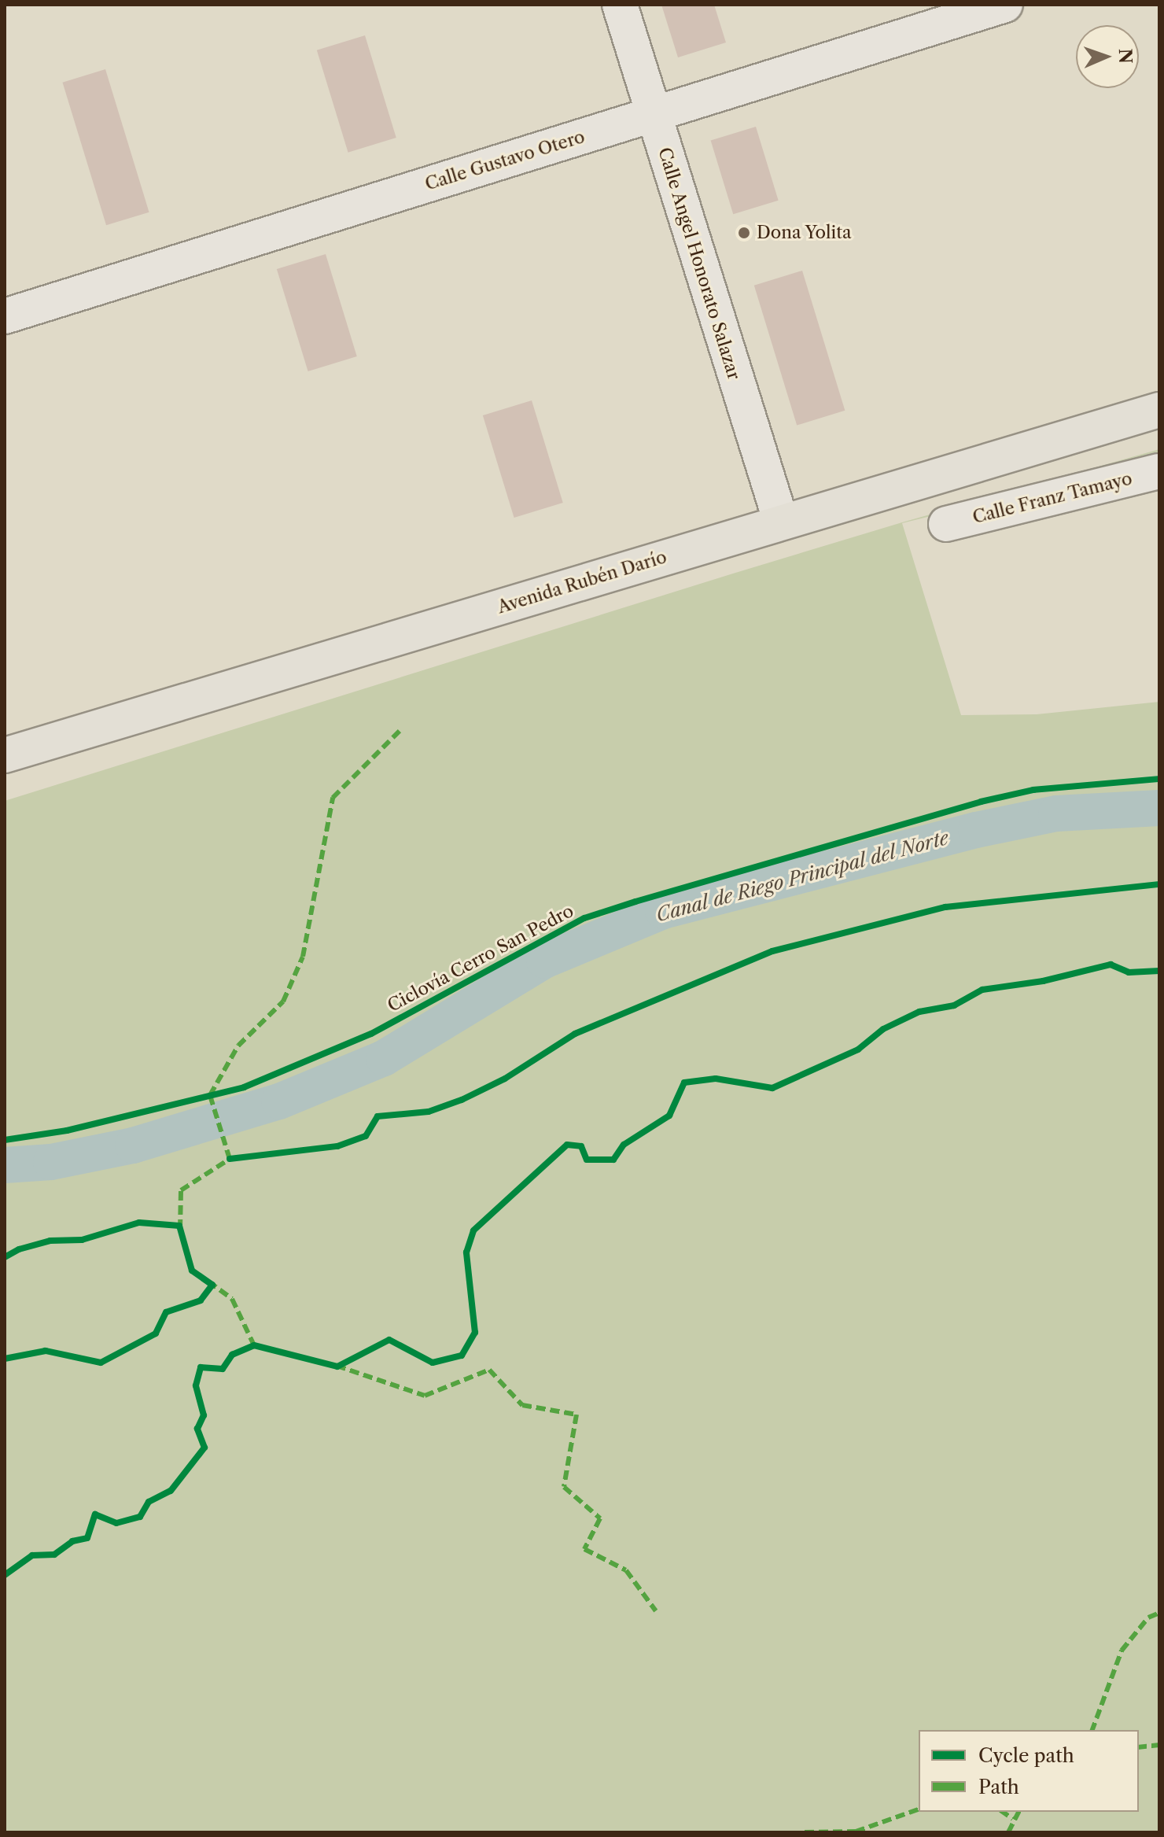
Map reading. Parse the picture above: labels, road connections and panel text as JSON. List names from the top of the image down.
{
  "streets": {
    "highway": ["Avenida Rubén Darío"],
    "street": ["Calle Gustavo Otero", "Calle Angel Honorato Salazar", "Calle Franz Tamayo"],
    "cycle path": ["Ciclovía Cerro San Pedro"]
  },
  "crossings": [
    ["Calle Gustavo Otero", "Calle Angel Honorato Salazar"],
    ["Calle Angel Honorato Salazar", "Avenida Rubén Darío"]
  ],
  "water": ["Canal de Riego Principal del Norte"],
  "places": ["Dona Yolita"],
  "legend": ["Cycle path", "Path"],
  "north": "right"
}
